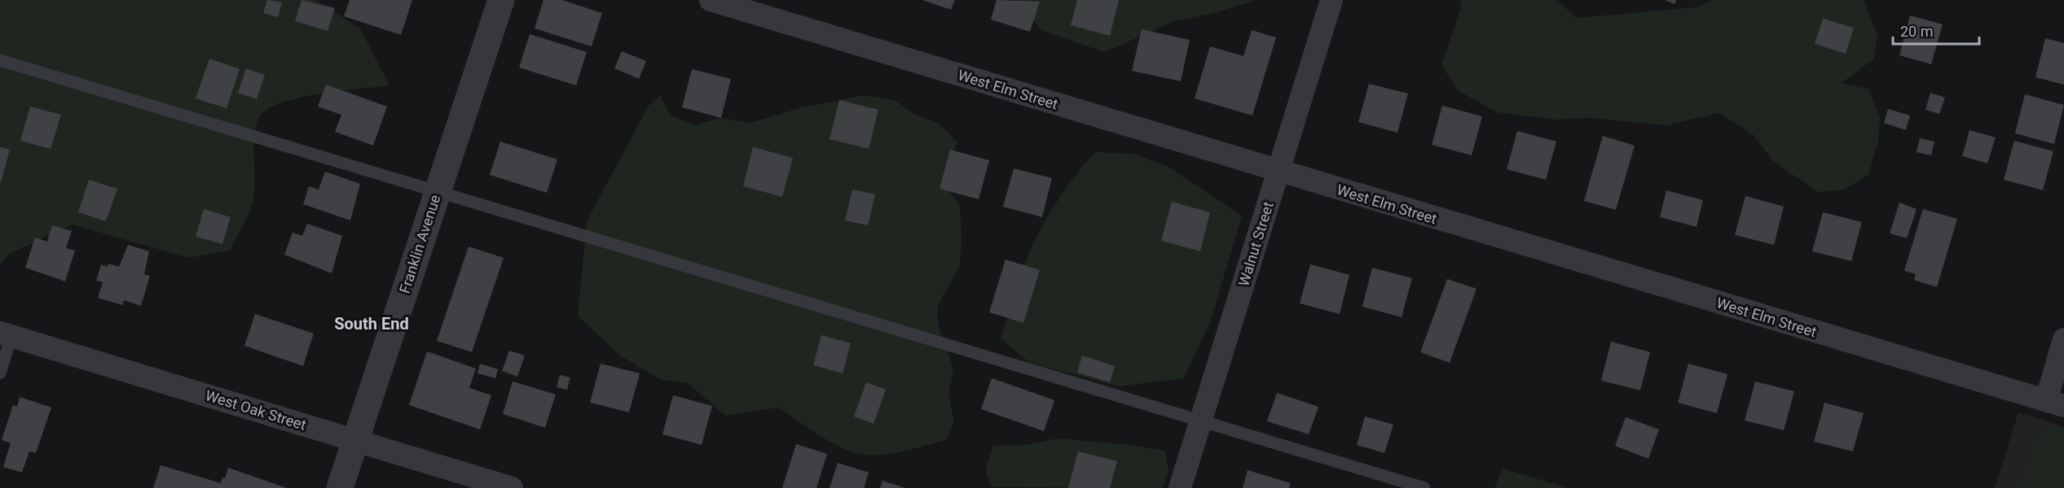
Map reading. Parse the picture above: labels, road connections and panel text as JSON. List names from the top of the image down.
{
  "streets": {
    "street": [
      "West Elm Street",
      "Franklin Avenue",
      "Walnut Street",
      "West Oak Street"
    ]
  },
  "crossings": [
    ["West Elm Street", "Walnut Street"],
    ["Franklin Avenue", "West Oak Street"]
  ],
  "districts": ["South End"],
  "scale_bar": "20 m"
}
